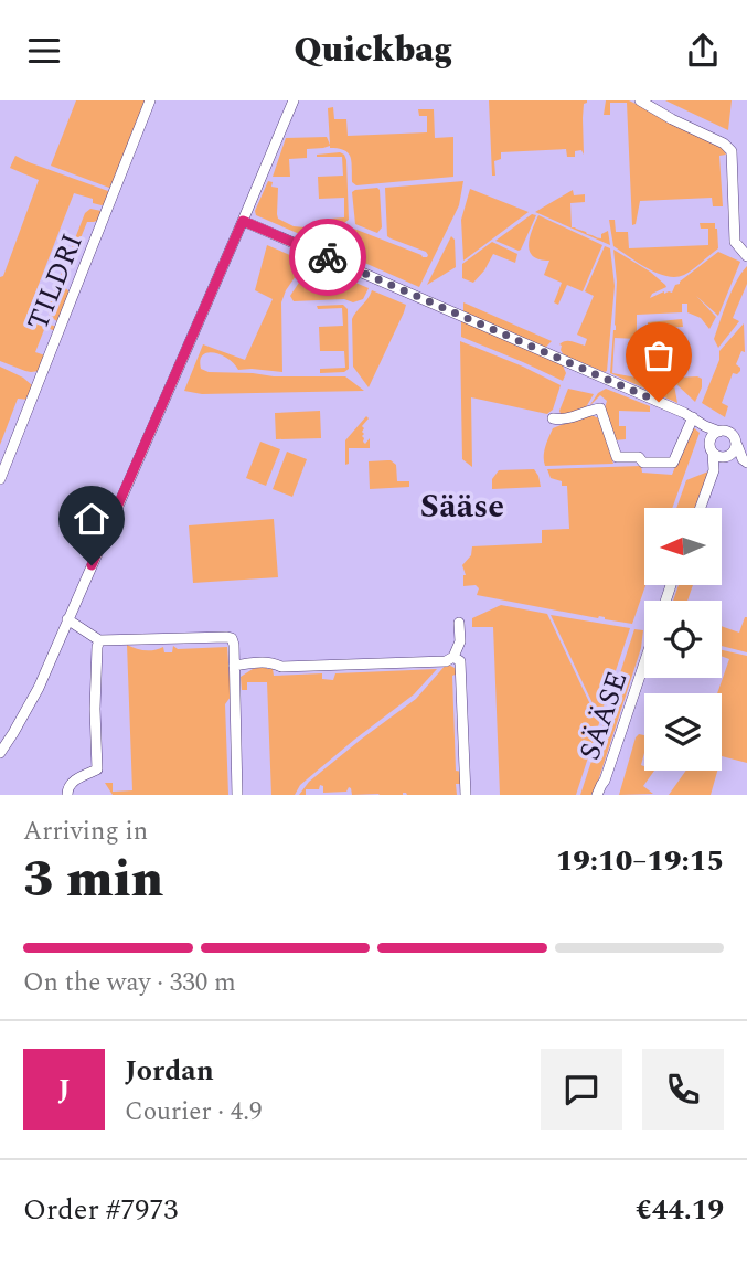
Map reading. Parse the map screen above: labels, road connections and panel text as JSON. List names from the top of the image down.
{
  "streets": {
    "street": ["TILDRI", "SÄÄSE"]
  },
  "districts": ["Sääse"],
  "north": "left",
  "page": {
    "header": "Quickbag",
    "heading": ["3 min", "Arriving in", "19:10–19:15"],
    "panel": [
      "Jordan",
      "Courier · 4.9",
      "Order #7973",
      "€44.19"
    ],
    "bar": "On the way · 330 m",
    "round": "J"
  }
}
